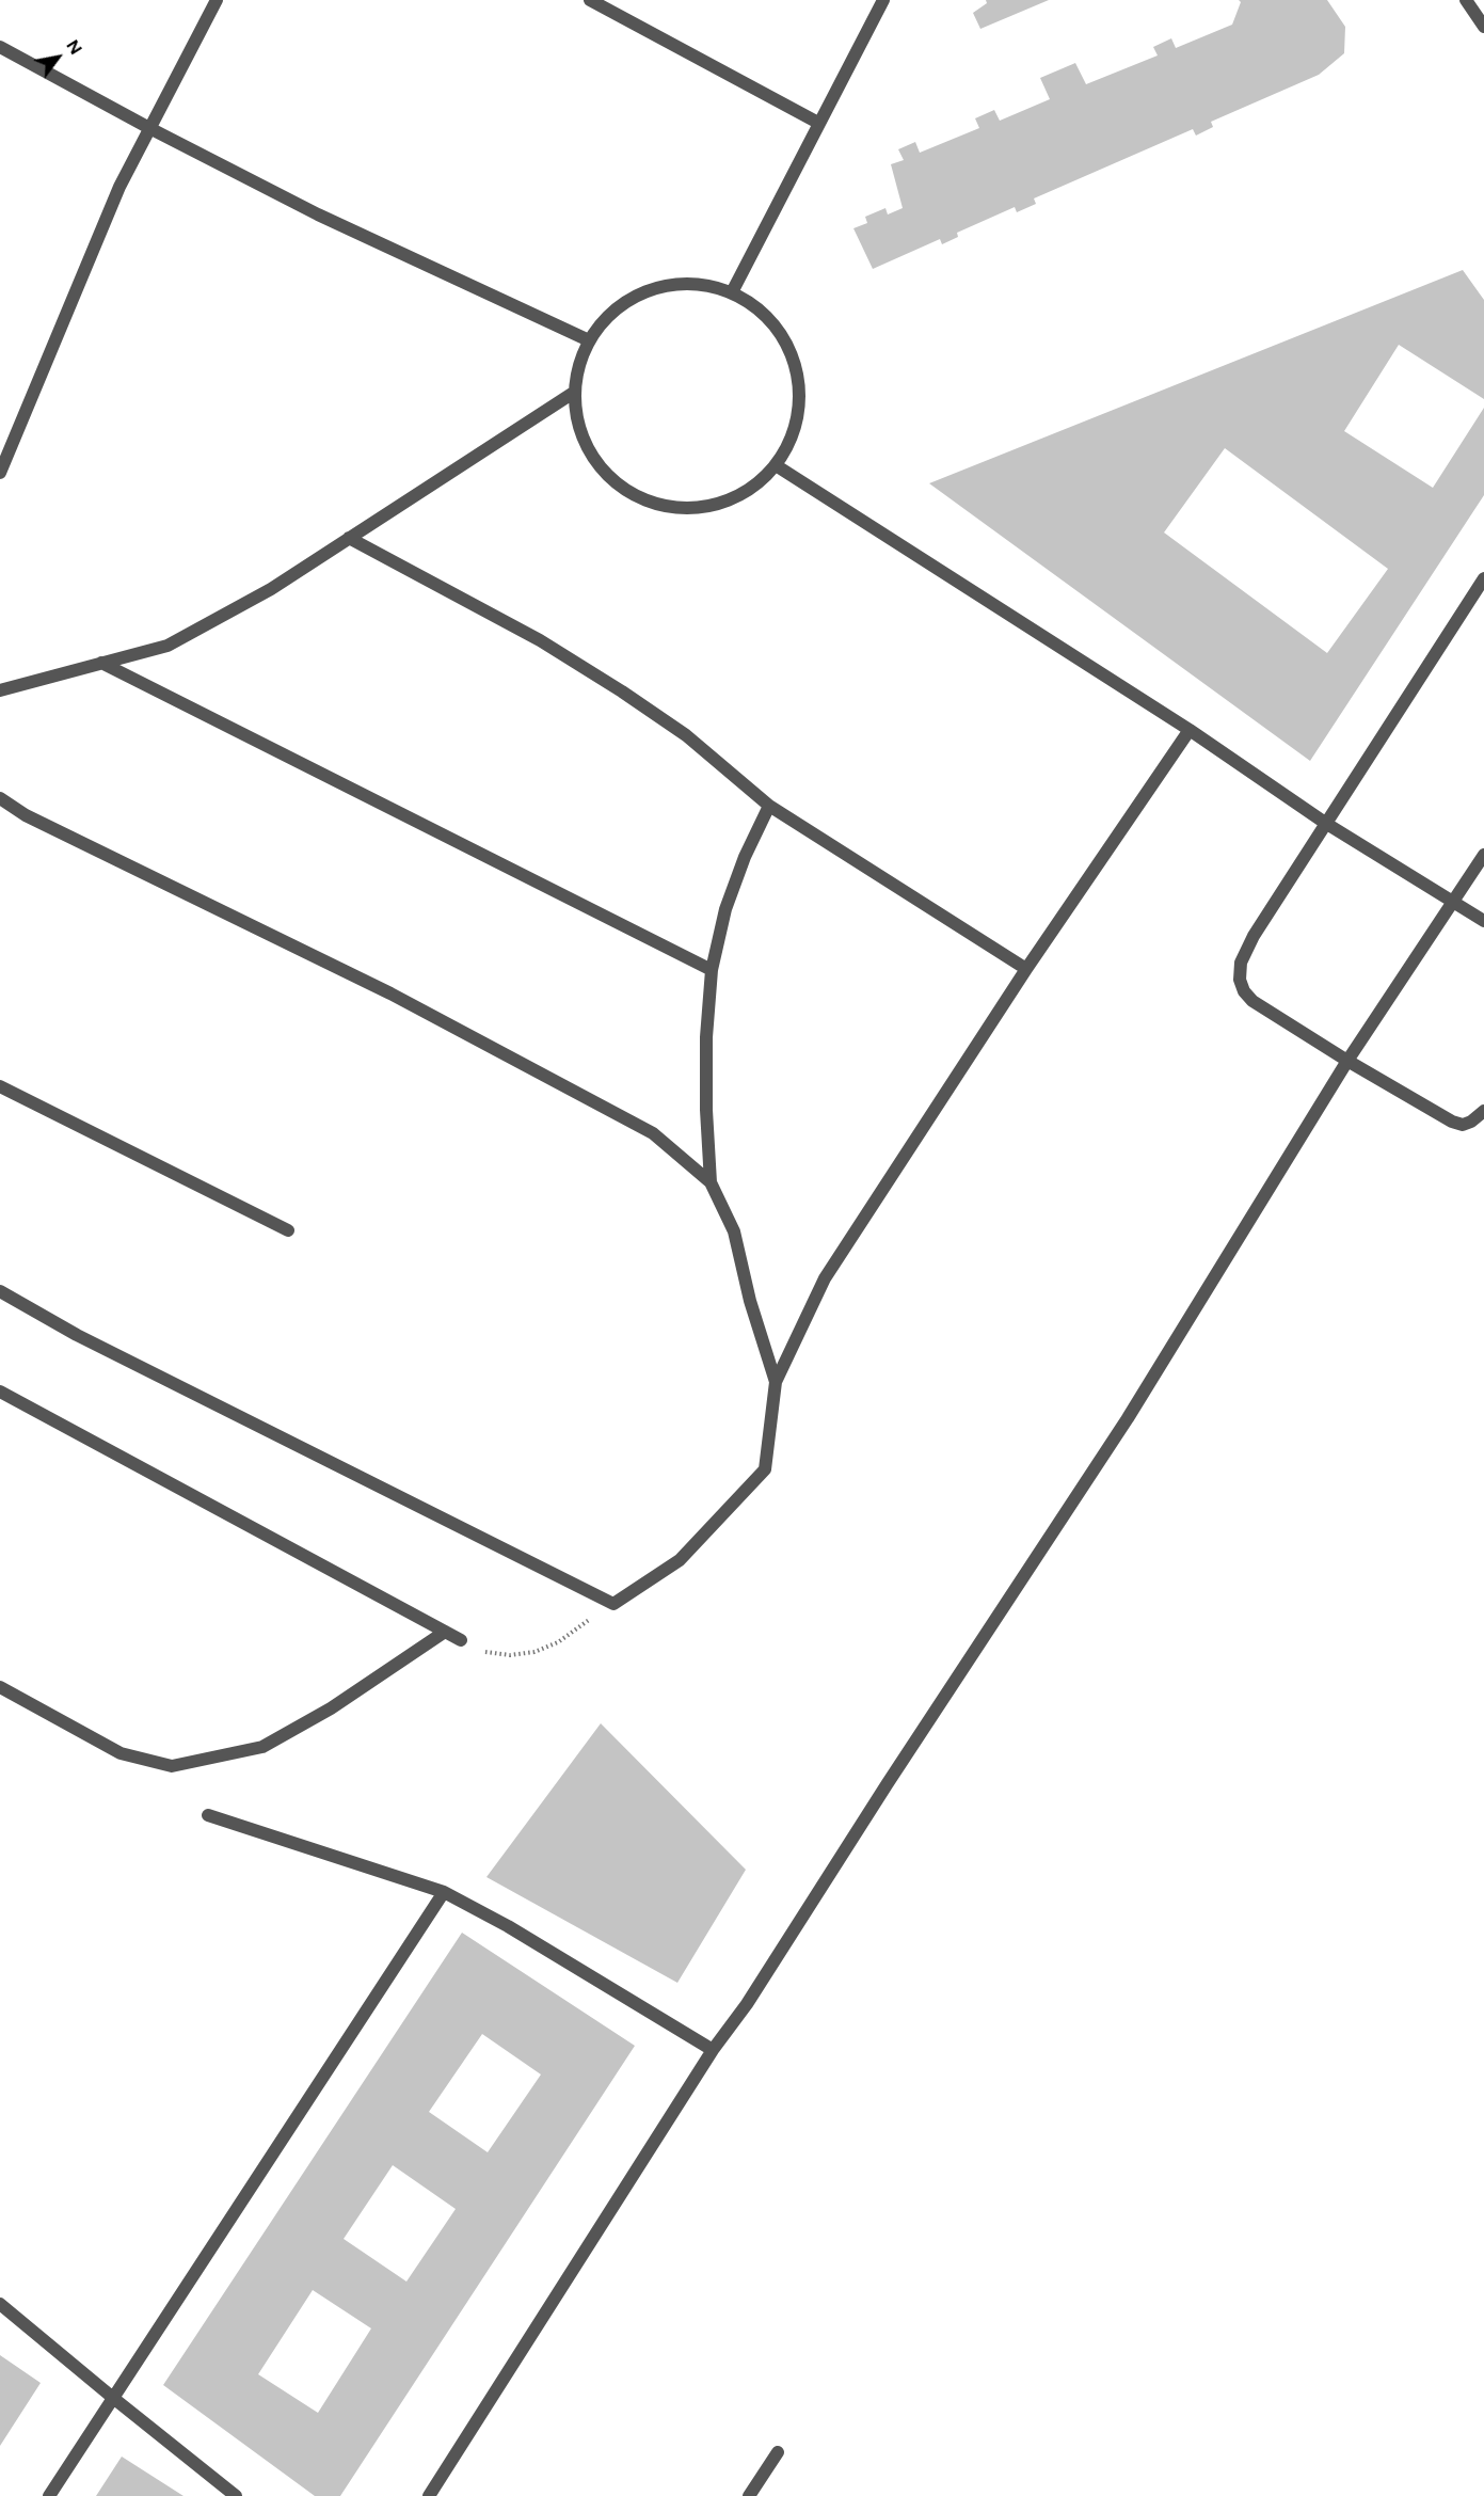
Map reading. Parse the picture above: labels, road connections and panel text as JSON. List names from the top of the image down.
{
  "north": "top right"
}
